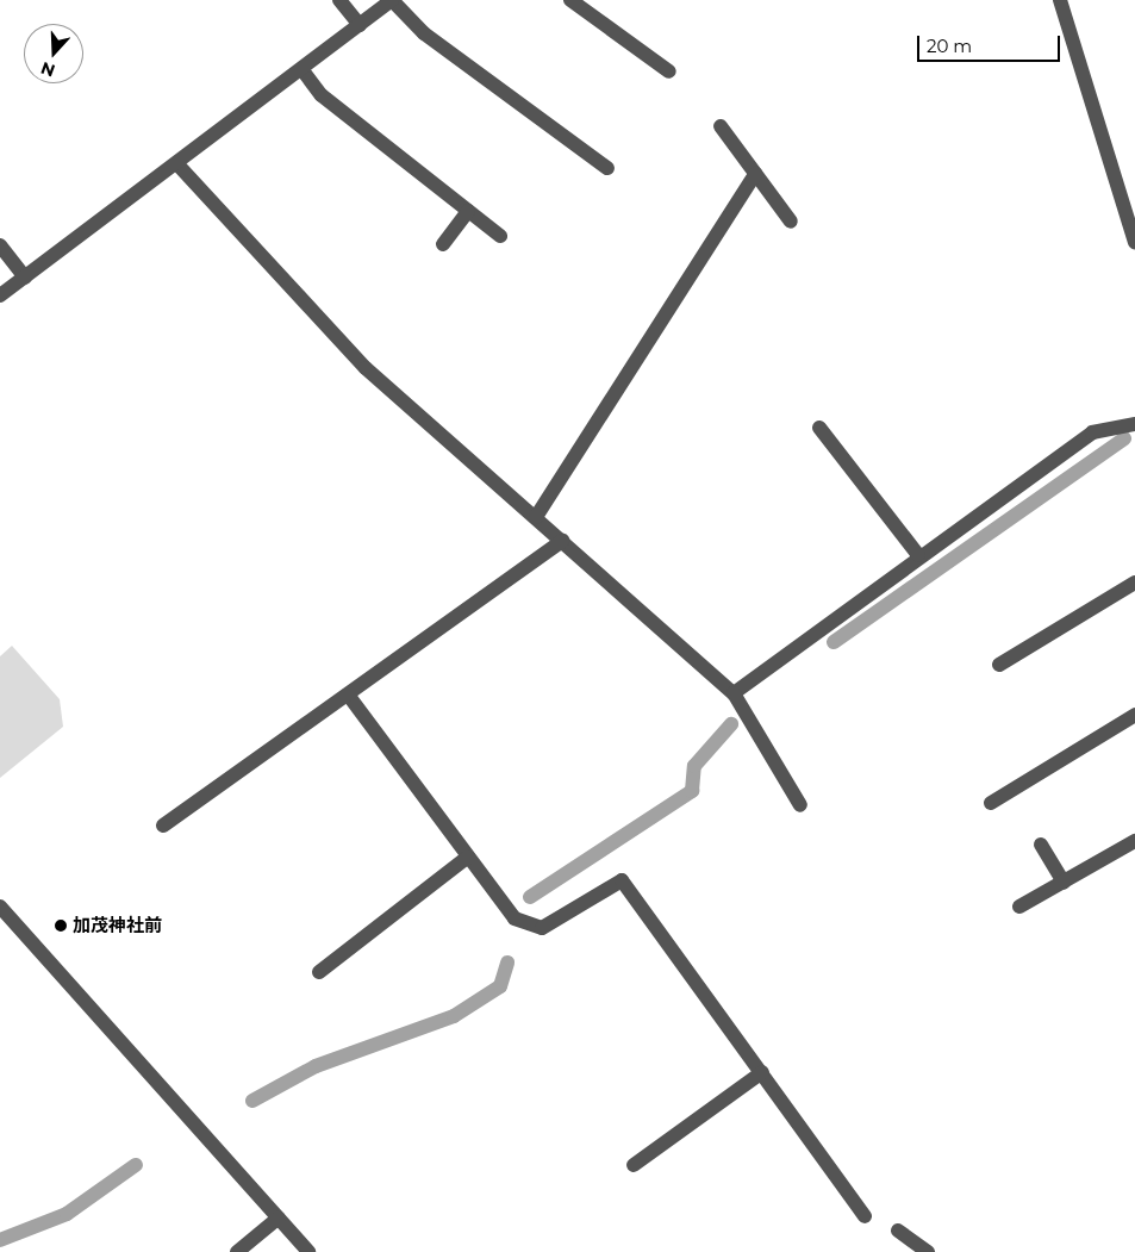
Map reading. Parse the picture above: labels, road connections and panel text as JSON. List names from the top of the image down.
{
  "places": ["加茂神社前"],
  "scale_bar": "20 m",
  "north": "bottom"
}
